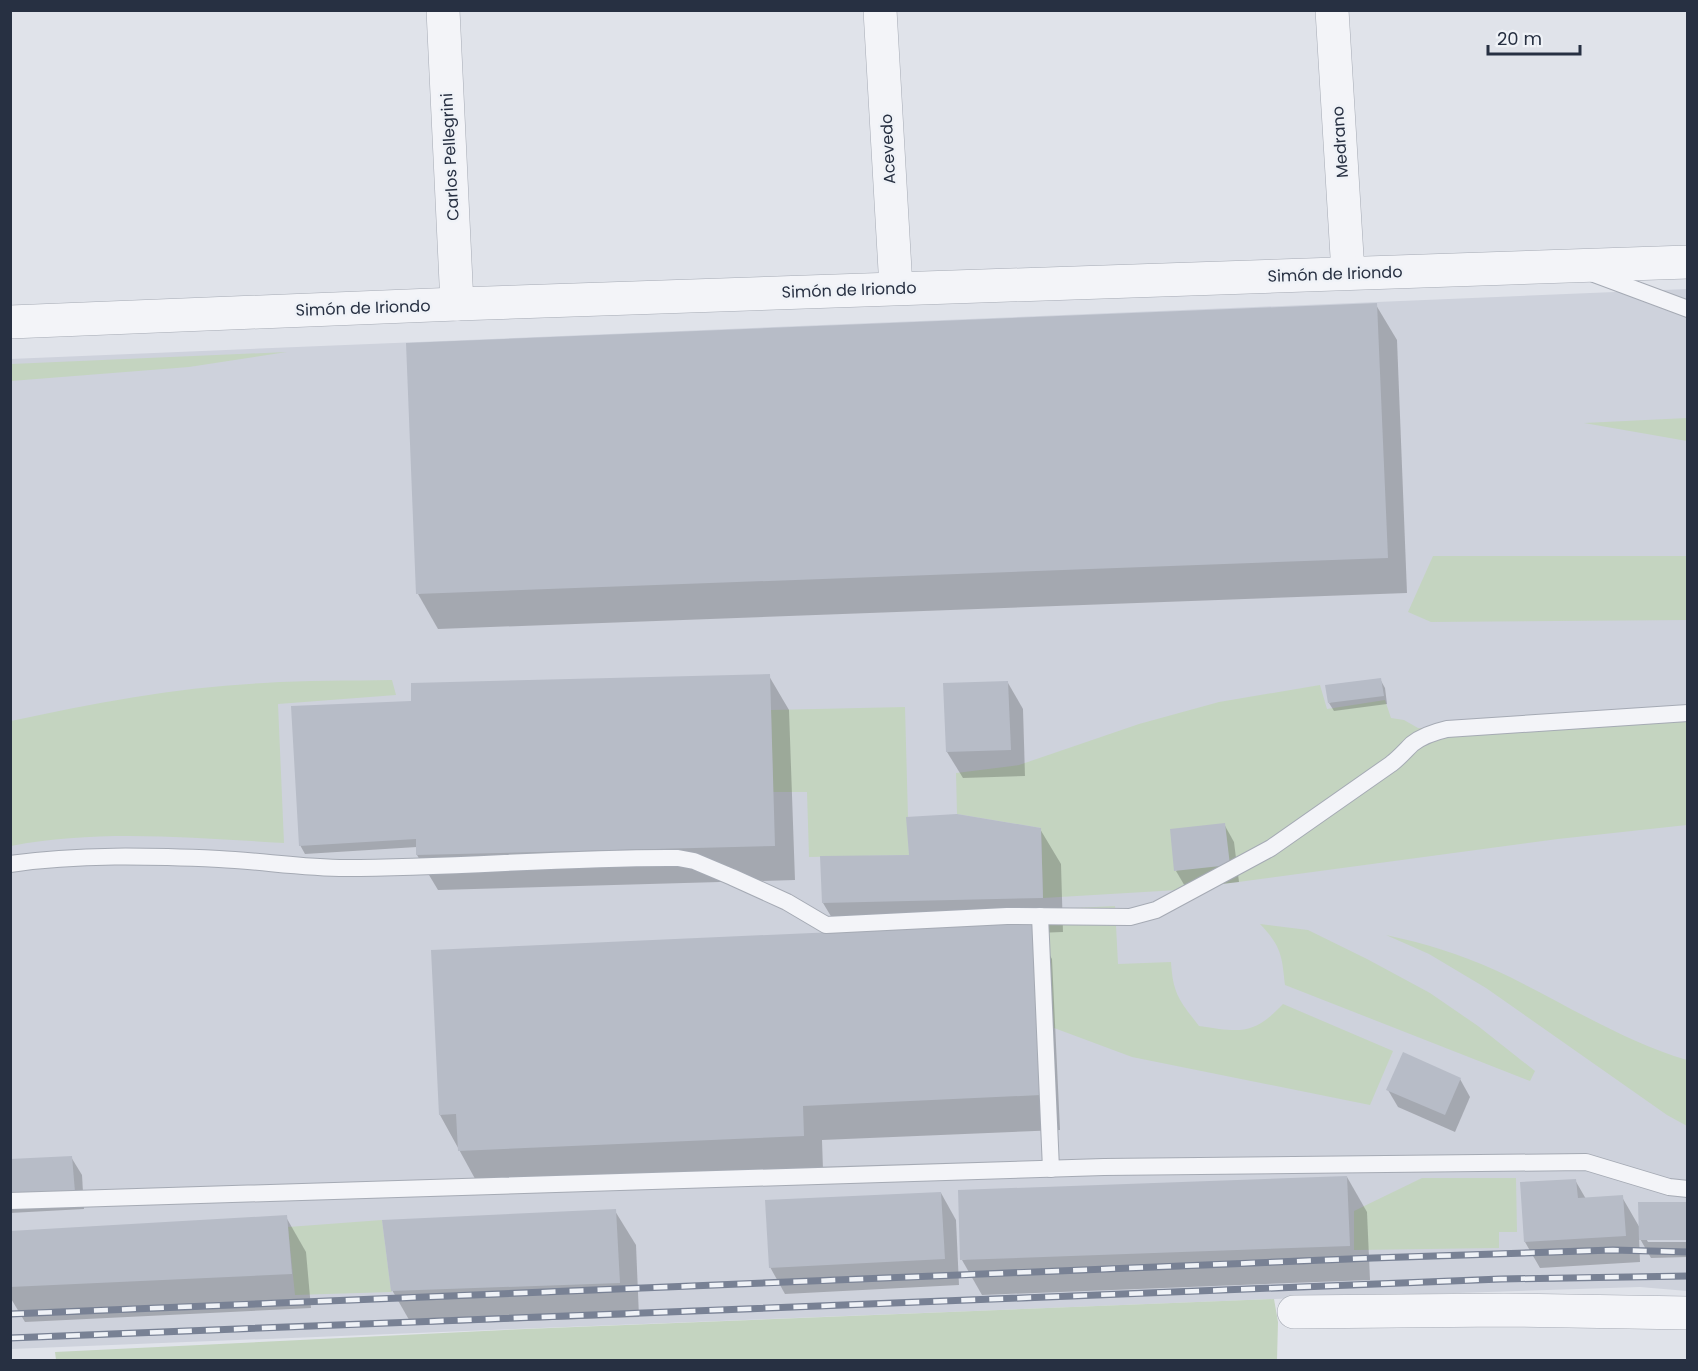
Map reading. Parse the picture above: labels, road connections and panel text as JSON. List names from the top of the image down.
{
  "streets": {
    "street": [
      "Medrano",
      "Acevedo",
      "Carlos Pellegrini",
      "Simón de Iriondo"
    ]
  },
  "crossings": [
    ["Medrano", "Simón de Iriondo"],
    ["Acevedo", "Simón de Iriondo"],
    ["Carlos Pellegrini", "Simón de Iriondo"]
  ],
  "scale_bar": "20 m"
}
